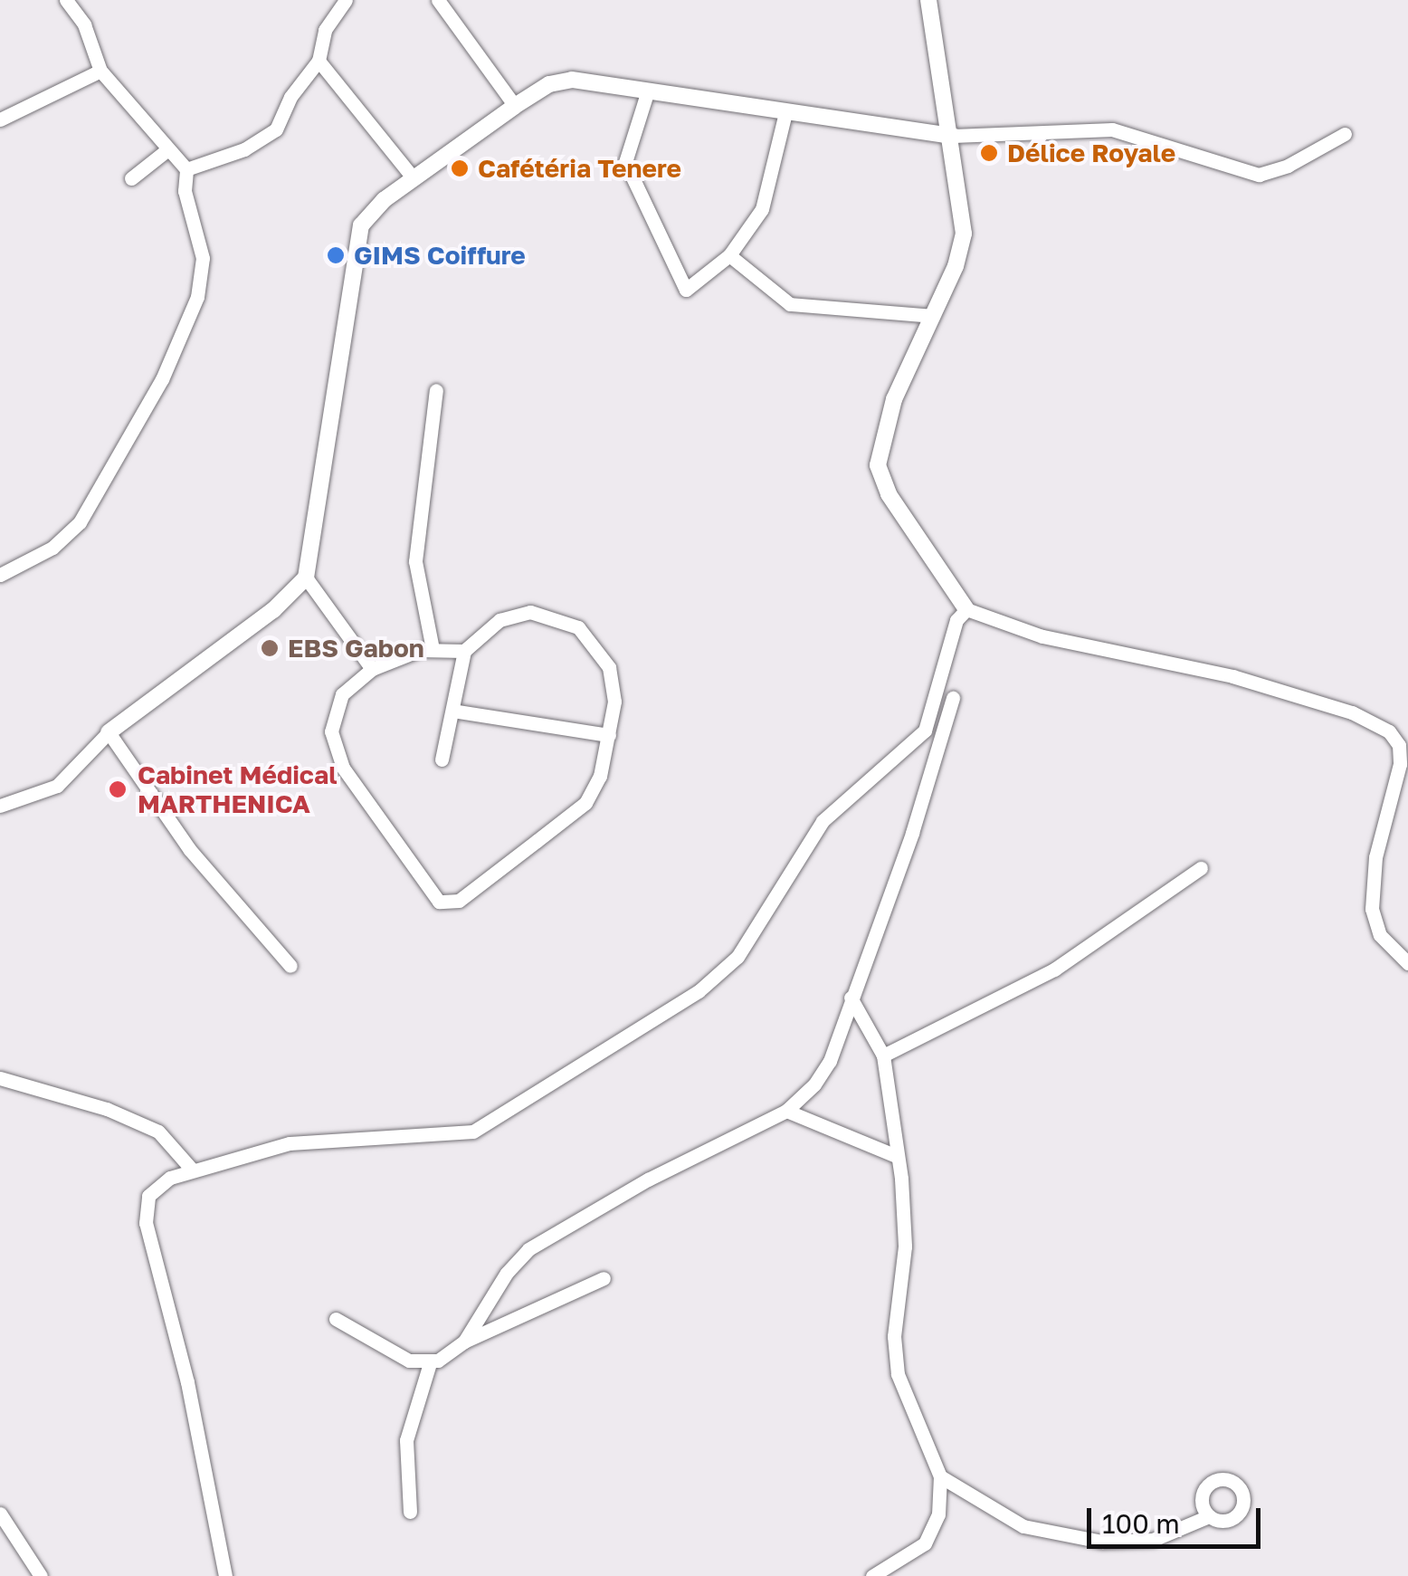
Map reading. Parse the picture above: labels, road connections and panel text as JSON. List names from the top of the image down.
{
  "places": [
    "Délice Royale",
    "Cafétéria Tenere",
    "GIMS Coiffure",
    "EBS Gabon",
    "Cabinet Médical MARTHENICA"
  ],
  "scale_bar": "100 m"
}
